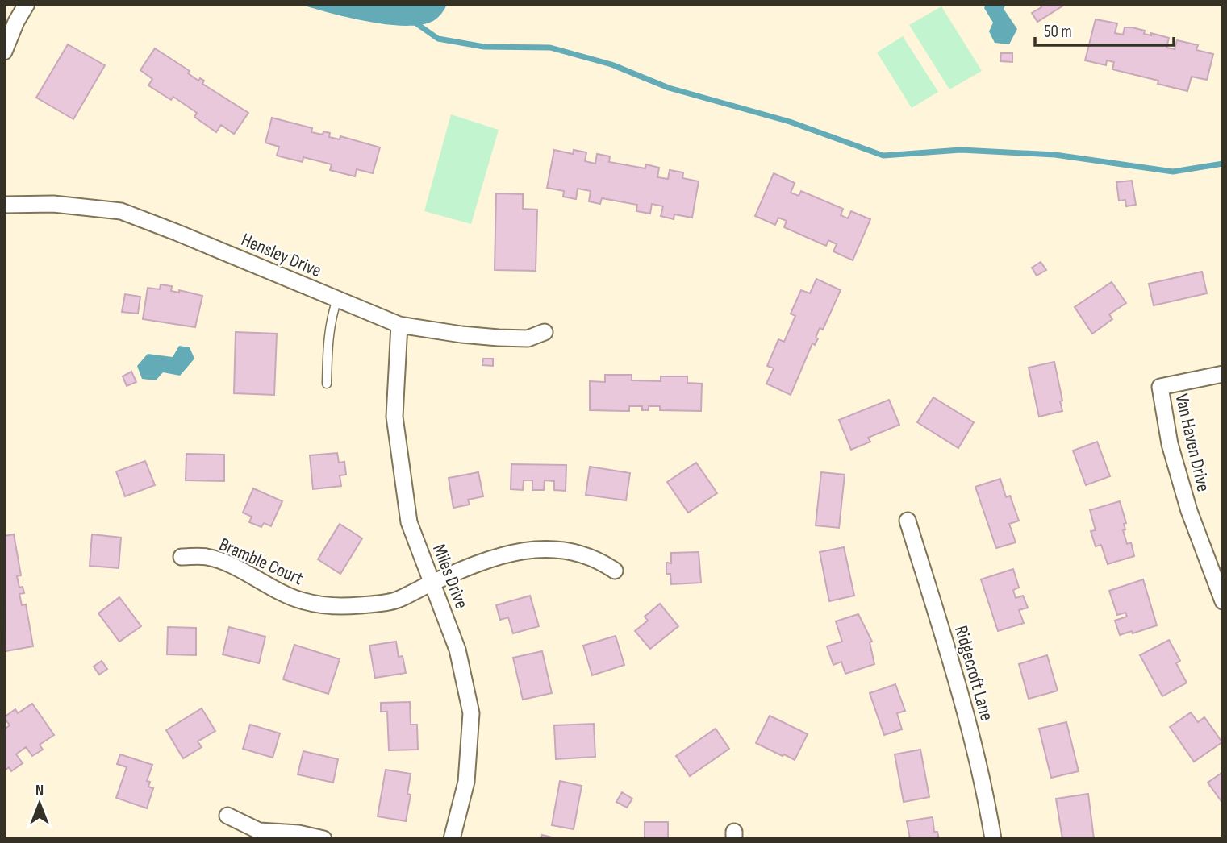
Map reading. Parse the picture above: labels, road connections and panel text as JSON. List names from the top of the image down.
{
  "streets": {
    "street": [
      "Hensley Drive",
      "Van Haven Drive",
      "Bramble Court",
      "Miles Drive",
      "Ridgecroft Lane"
    ]
  },
  "crossings": [
    ["Hensley Drive", "Miles Drive"],
    ["Bramble Court", "Miles Drive"]
  ],
  "scale_bar": "50 m",
  "north": "top"
}
